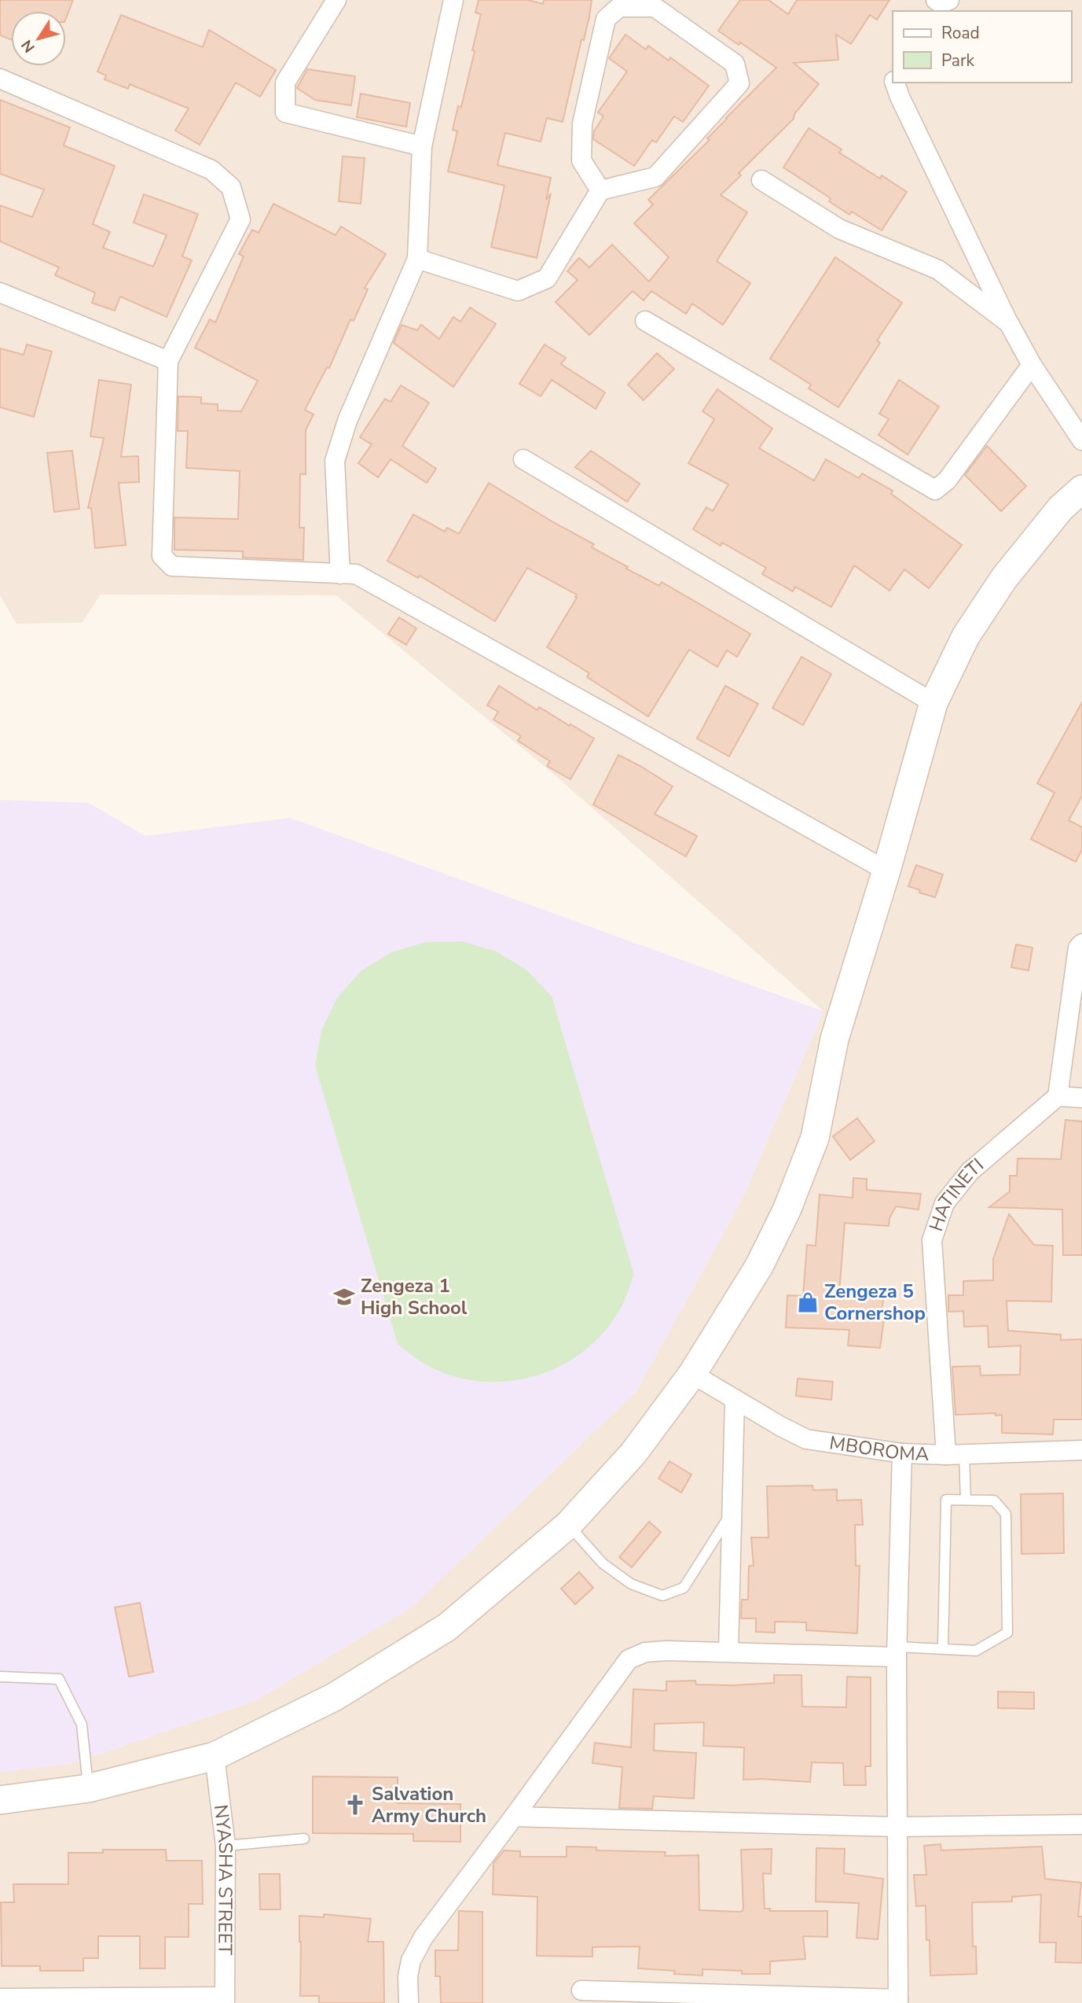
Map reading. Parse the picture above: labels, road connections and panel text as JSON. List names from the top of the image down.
{
  "streets": {
    "street": ["HATINETI", "MBOROMA", "NYASHA STREET"]
  },
  "crossings": [
    ["HATINETI", "MBOROMA"]
  ],
  "places": {
    "school or university": ["Zengeza 1 High School"],
    "shop": ["Zengeza 5 Cornershop"],
    "church": ["Salvation Army Church"]
  },
  "legend": ["Road", "Park"],
  "north": "bottom left"
}
